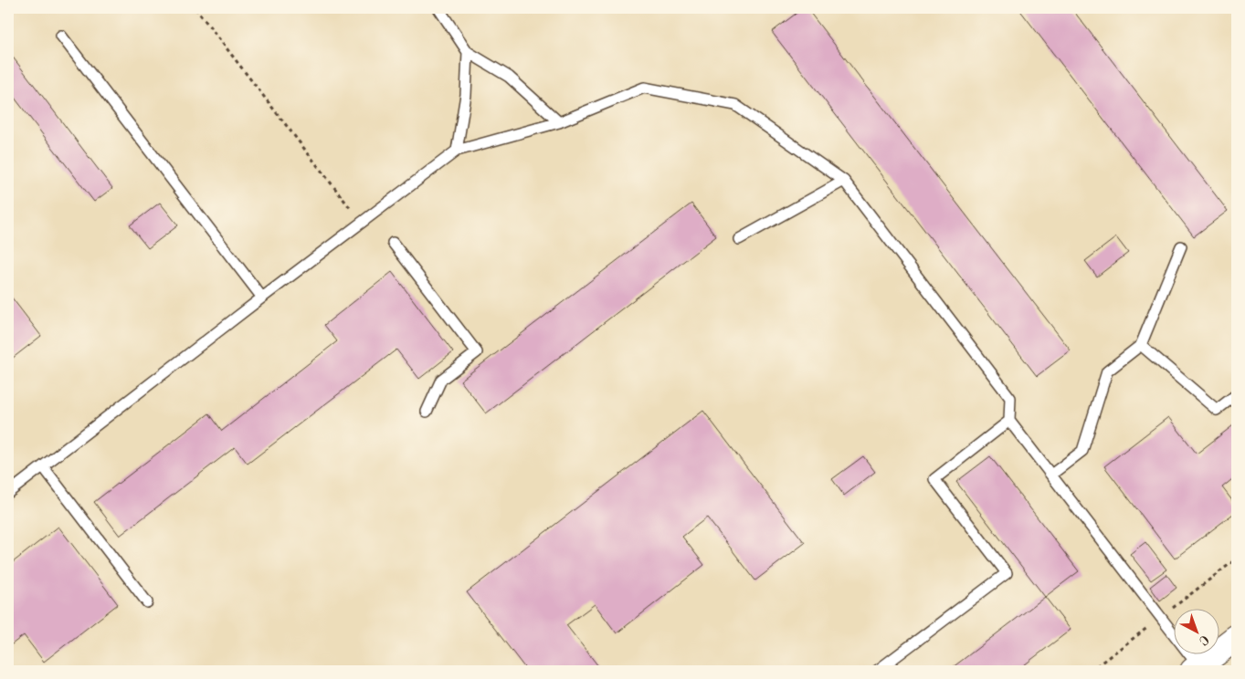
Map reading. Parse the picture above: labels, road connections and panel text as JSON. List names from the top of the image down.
{
  "north": "bottom right"
}
